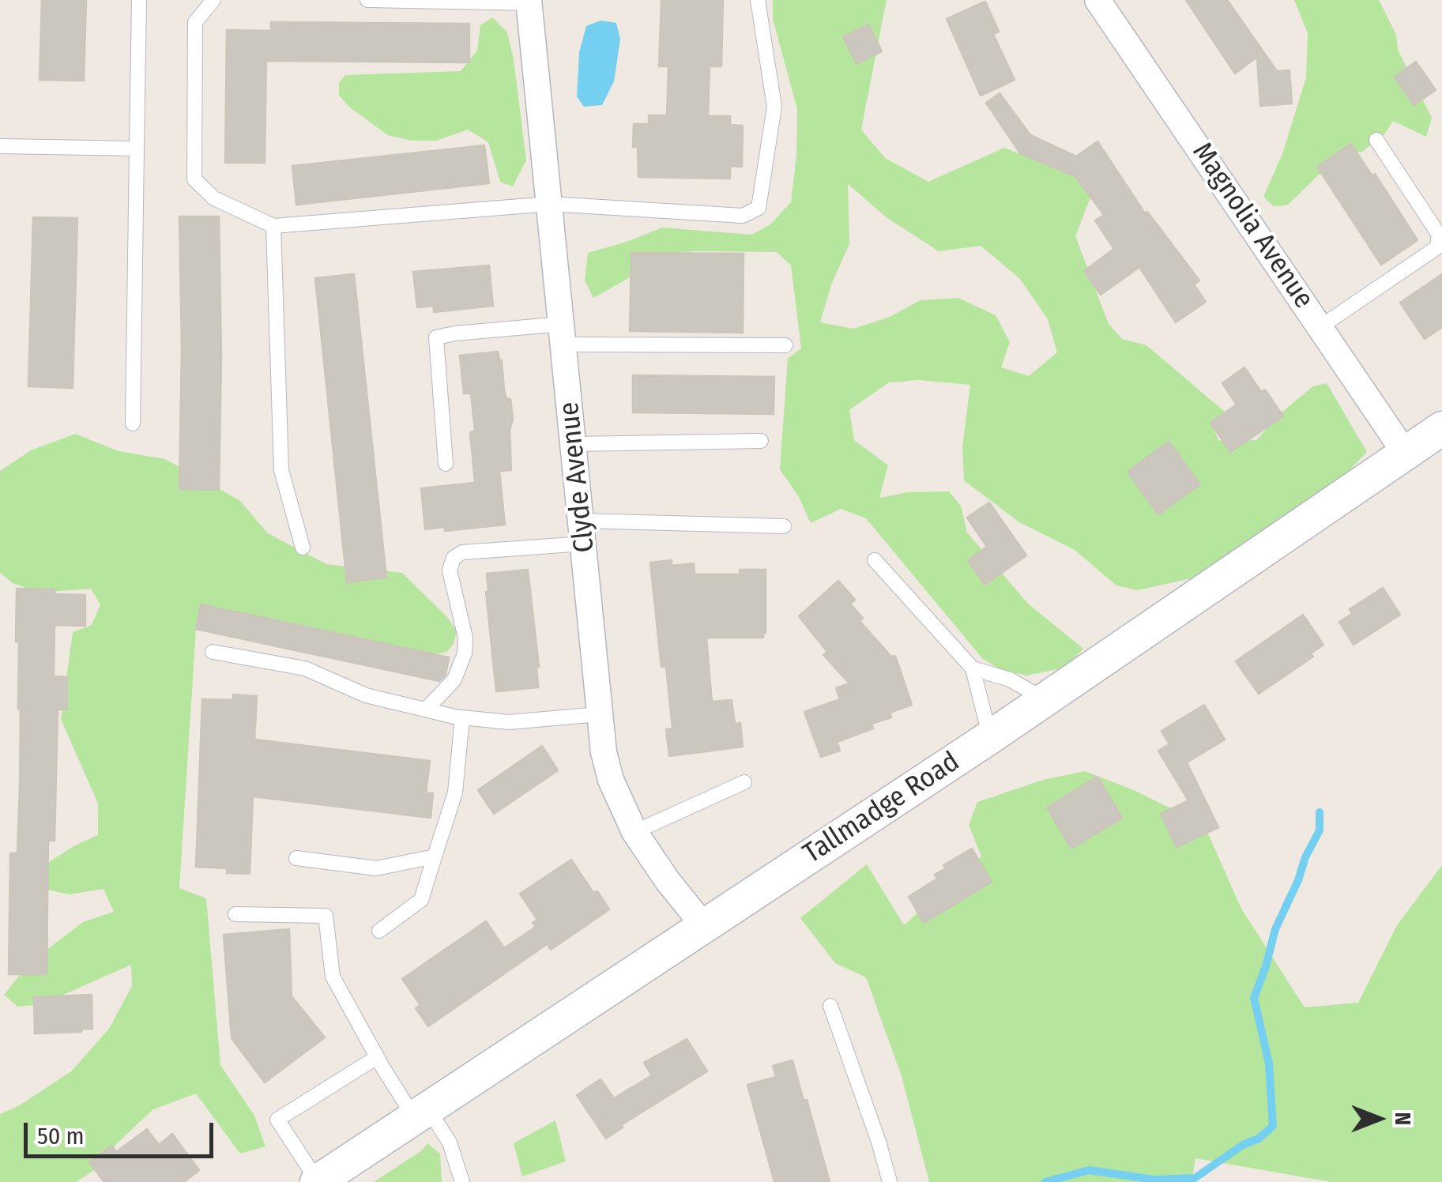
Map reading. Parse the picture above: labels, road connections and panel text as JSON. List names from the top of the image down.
{
  "streets": {
    "street": ["Magnolia Avenue", "Clyde Avenue", "Tallmadge Road"]
  },
  "crossings": [
    ["Magnolia Avenue", "Tallmadge Road"],
    ["Clyde Avenue", "Tallmadge Road"]
  ],
  "scale_bar": "50 m",
  "north": "right"
}
